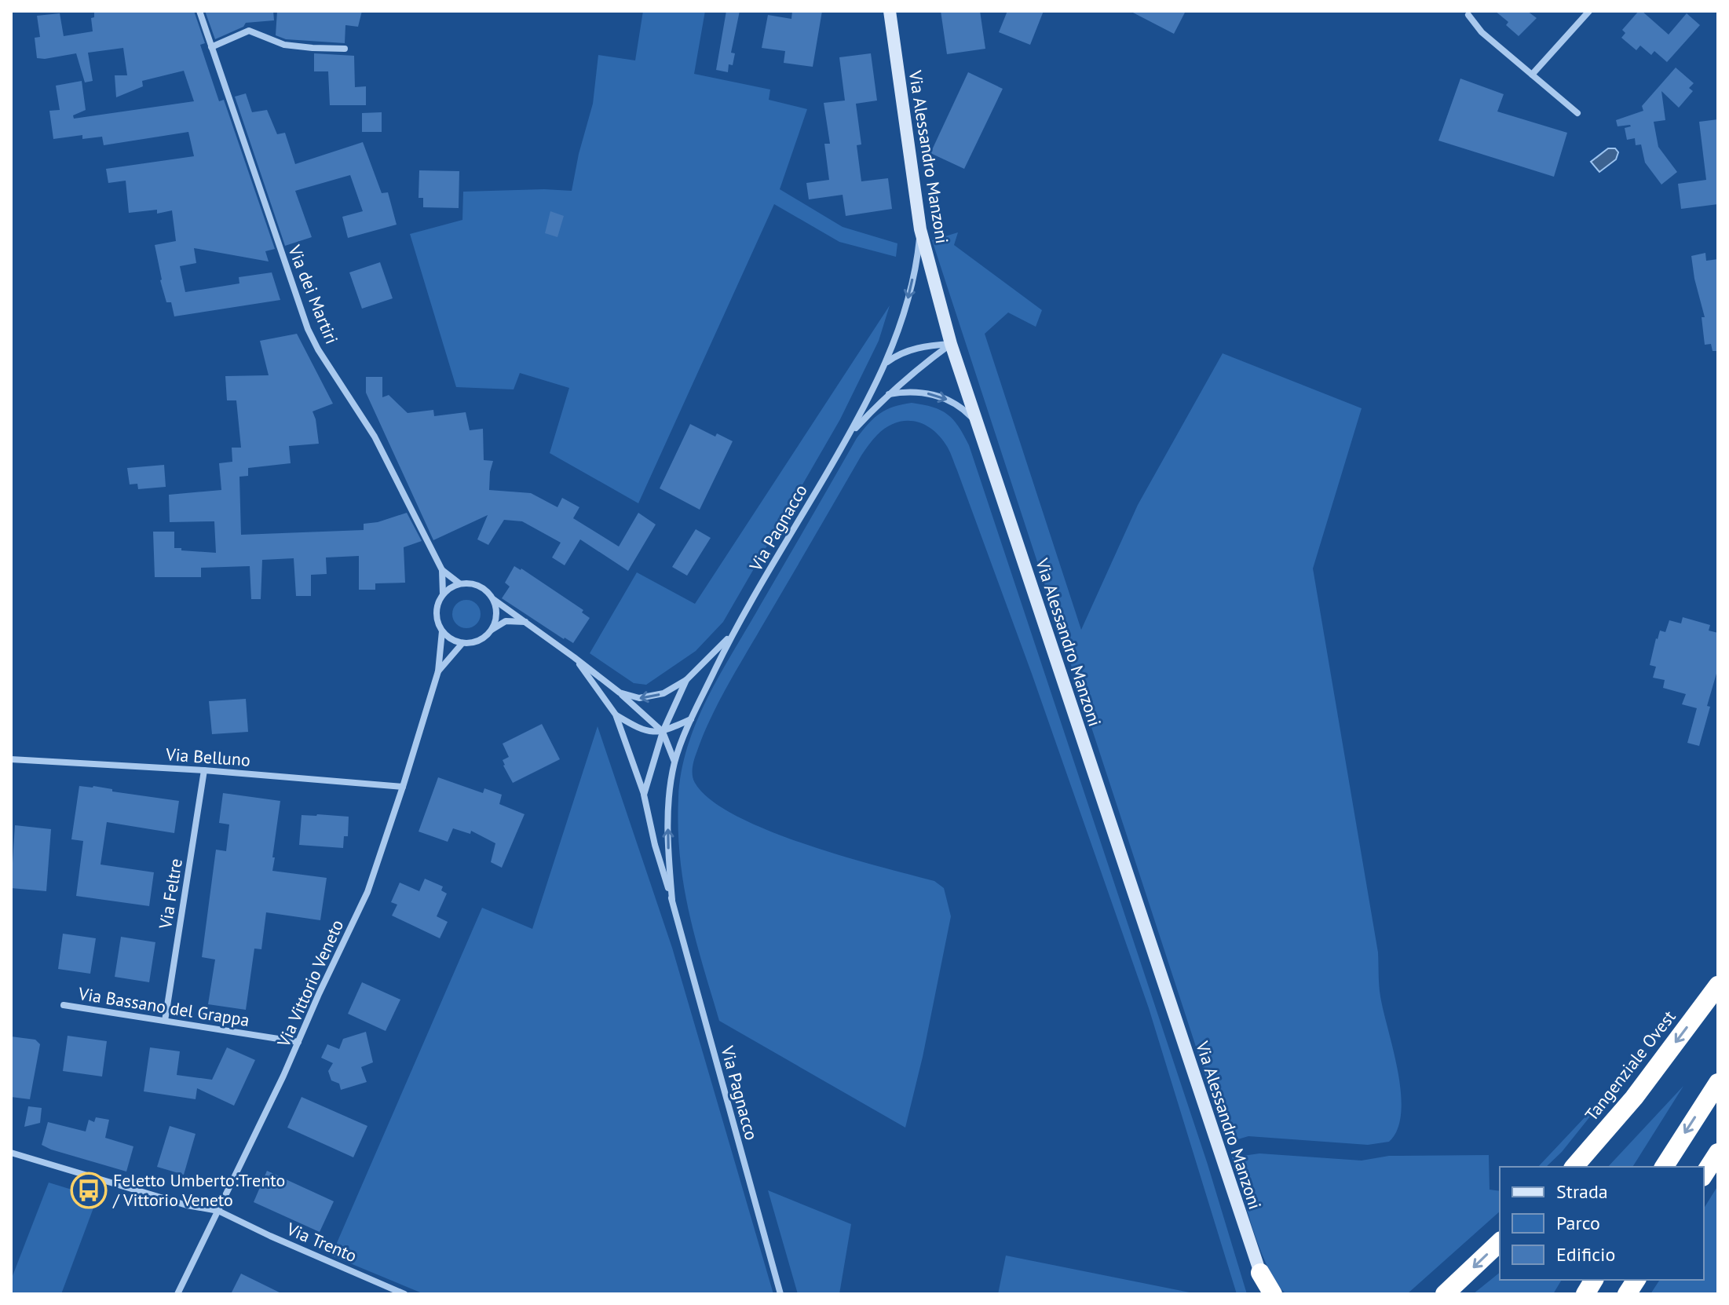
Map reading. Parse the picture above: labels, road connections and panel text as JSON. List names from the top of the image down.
{
  "streets": {
    "highway": ["Tangenziale Ovest"],
    "street": [
      "Via Alessandro Manzoni",
      "Via dei Martiri",
      "Via Pagnacco",
      "Via Belluno",
      "Via Feltre",
      "Via Vittorio Veneto",
      "Via Bassano del Grappa",
      "Via Trento"
    ]
  },
  "crossings": [
    ["Via Alessandro Manzoni", "Via Pagnacco"],
    ["Via dei Martiri", "Via Pagnacco"],
    ["Via dei Martiri", "Via Vittorio Veneto"],
    ["Via Pagnacco", "Via Vittorio Veneto"],
    ["Via Belluno", "Via Feltre"],
    ["Via Belluno", "Via Vittorio Veneto"],
    ["Via Feltre", "Via Bassano del Grappa"],
    ["Via Vittorio Veneto", "Via Bassano del Grappa"],
    ["Via Vittorio Veneto", "Via Trento"]
  ],
  "places": {
    "bus stop": ["Feletto Umberto:Trento / Vittorio Veneto"]
  },
  "legend": ["Strada", "Parco", "Edificio"]
}
